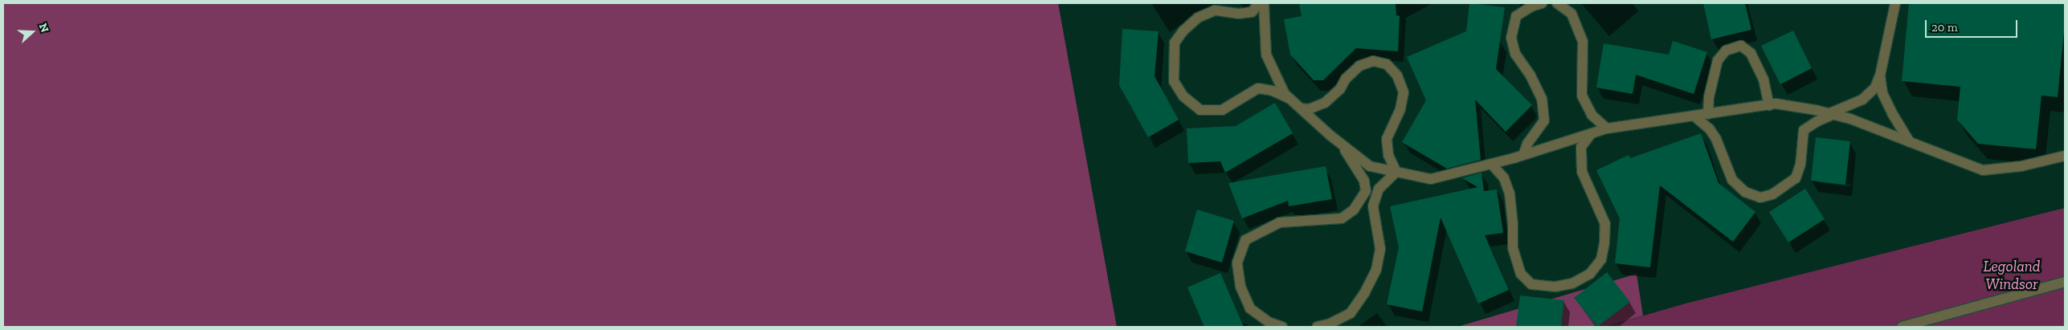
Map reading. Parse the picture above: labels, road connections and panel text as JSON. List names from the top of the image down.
{
  "parks": ["Legoland Windsor"],
  "scale_bar": "20 m",
  "north": "right"
}
